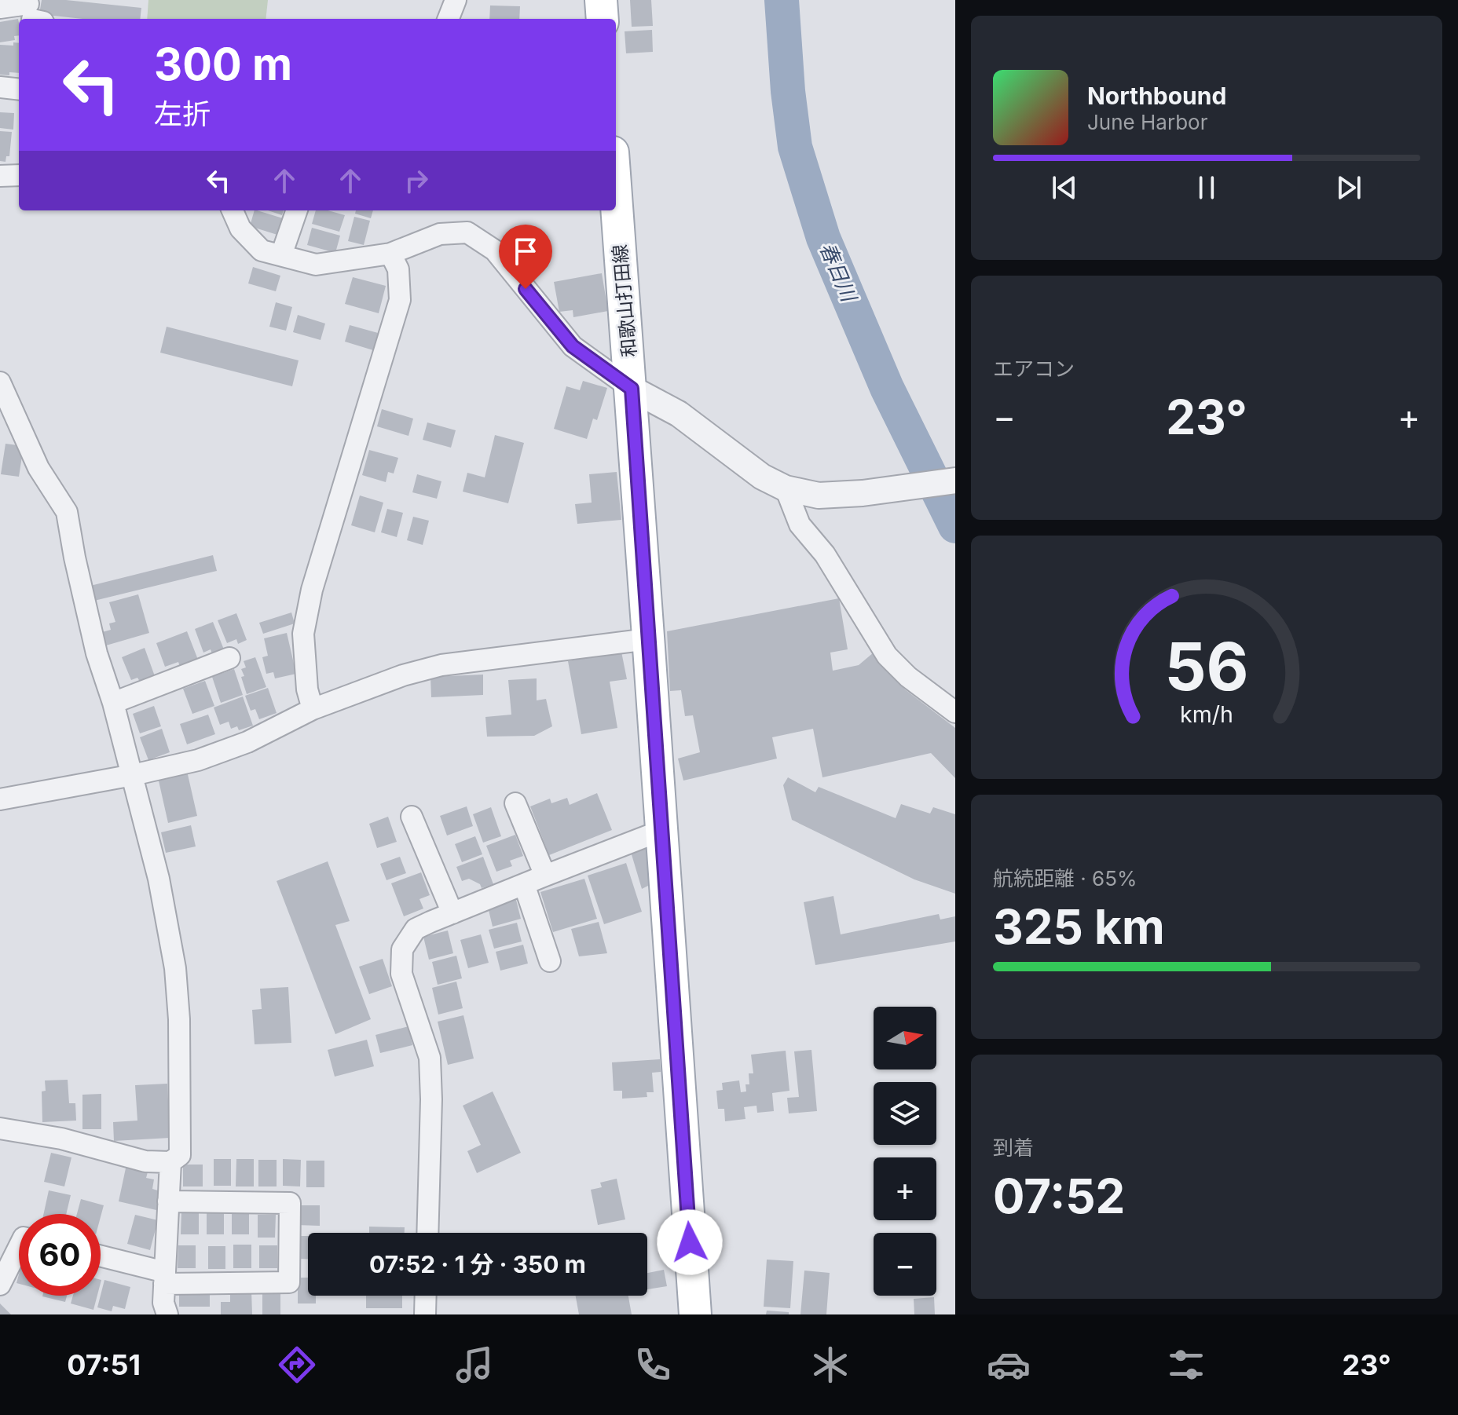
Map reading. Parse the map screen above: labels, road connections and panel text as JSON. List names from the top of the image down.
{
  "streets": {
    "main road": ["和歌山打田線"]
  },
  "water": ["春日川"],
  "north": "right",
  "page": {
    "turn": ["300 m", "左折"],
    "song": ["Northbound", "June Harbor"],
    "tile": [
      "エアコン",
      ["航続距離 · 65%", "325 km"],
      ["到着", "07:52"]
    ],
    "heat": ["−", "23°", "+"],
    "map_buttons": ["+", "−"],
    "limit": "60",
    "trip": "07:52 · 1 分 · 350 m",
    "tabs": ["07:51", "23°"],
    "gauge": ["56", "km/h"]
  }
}
